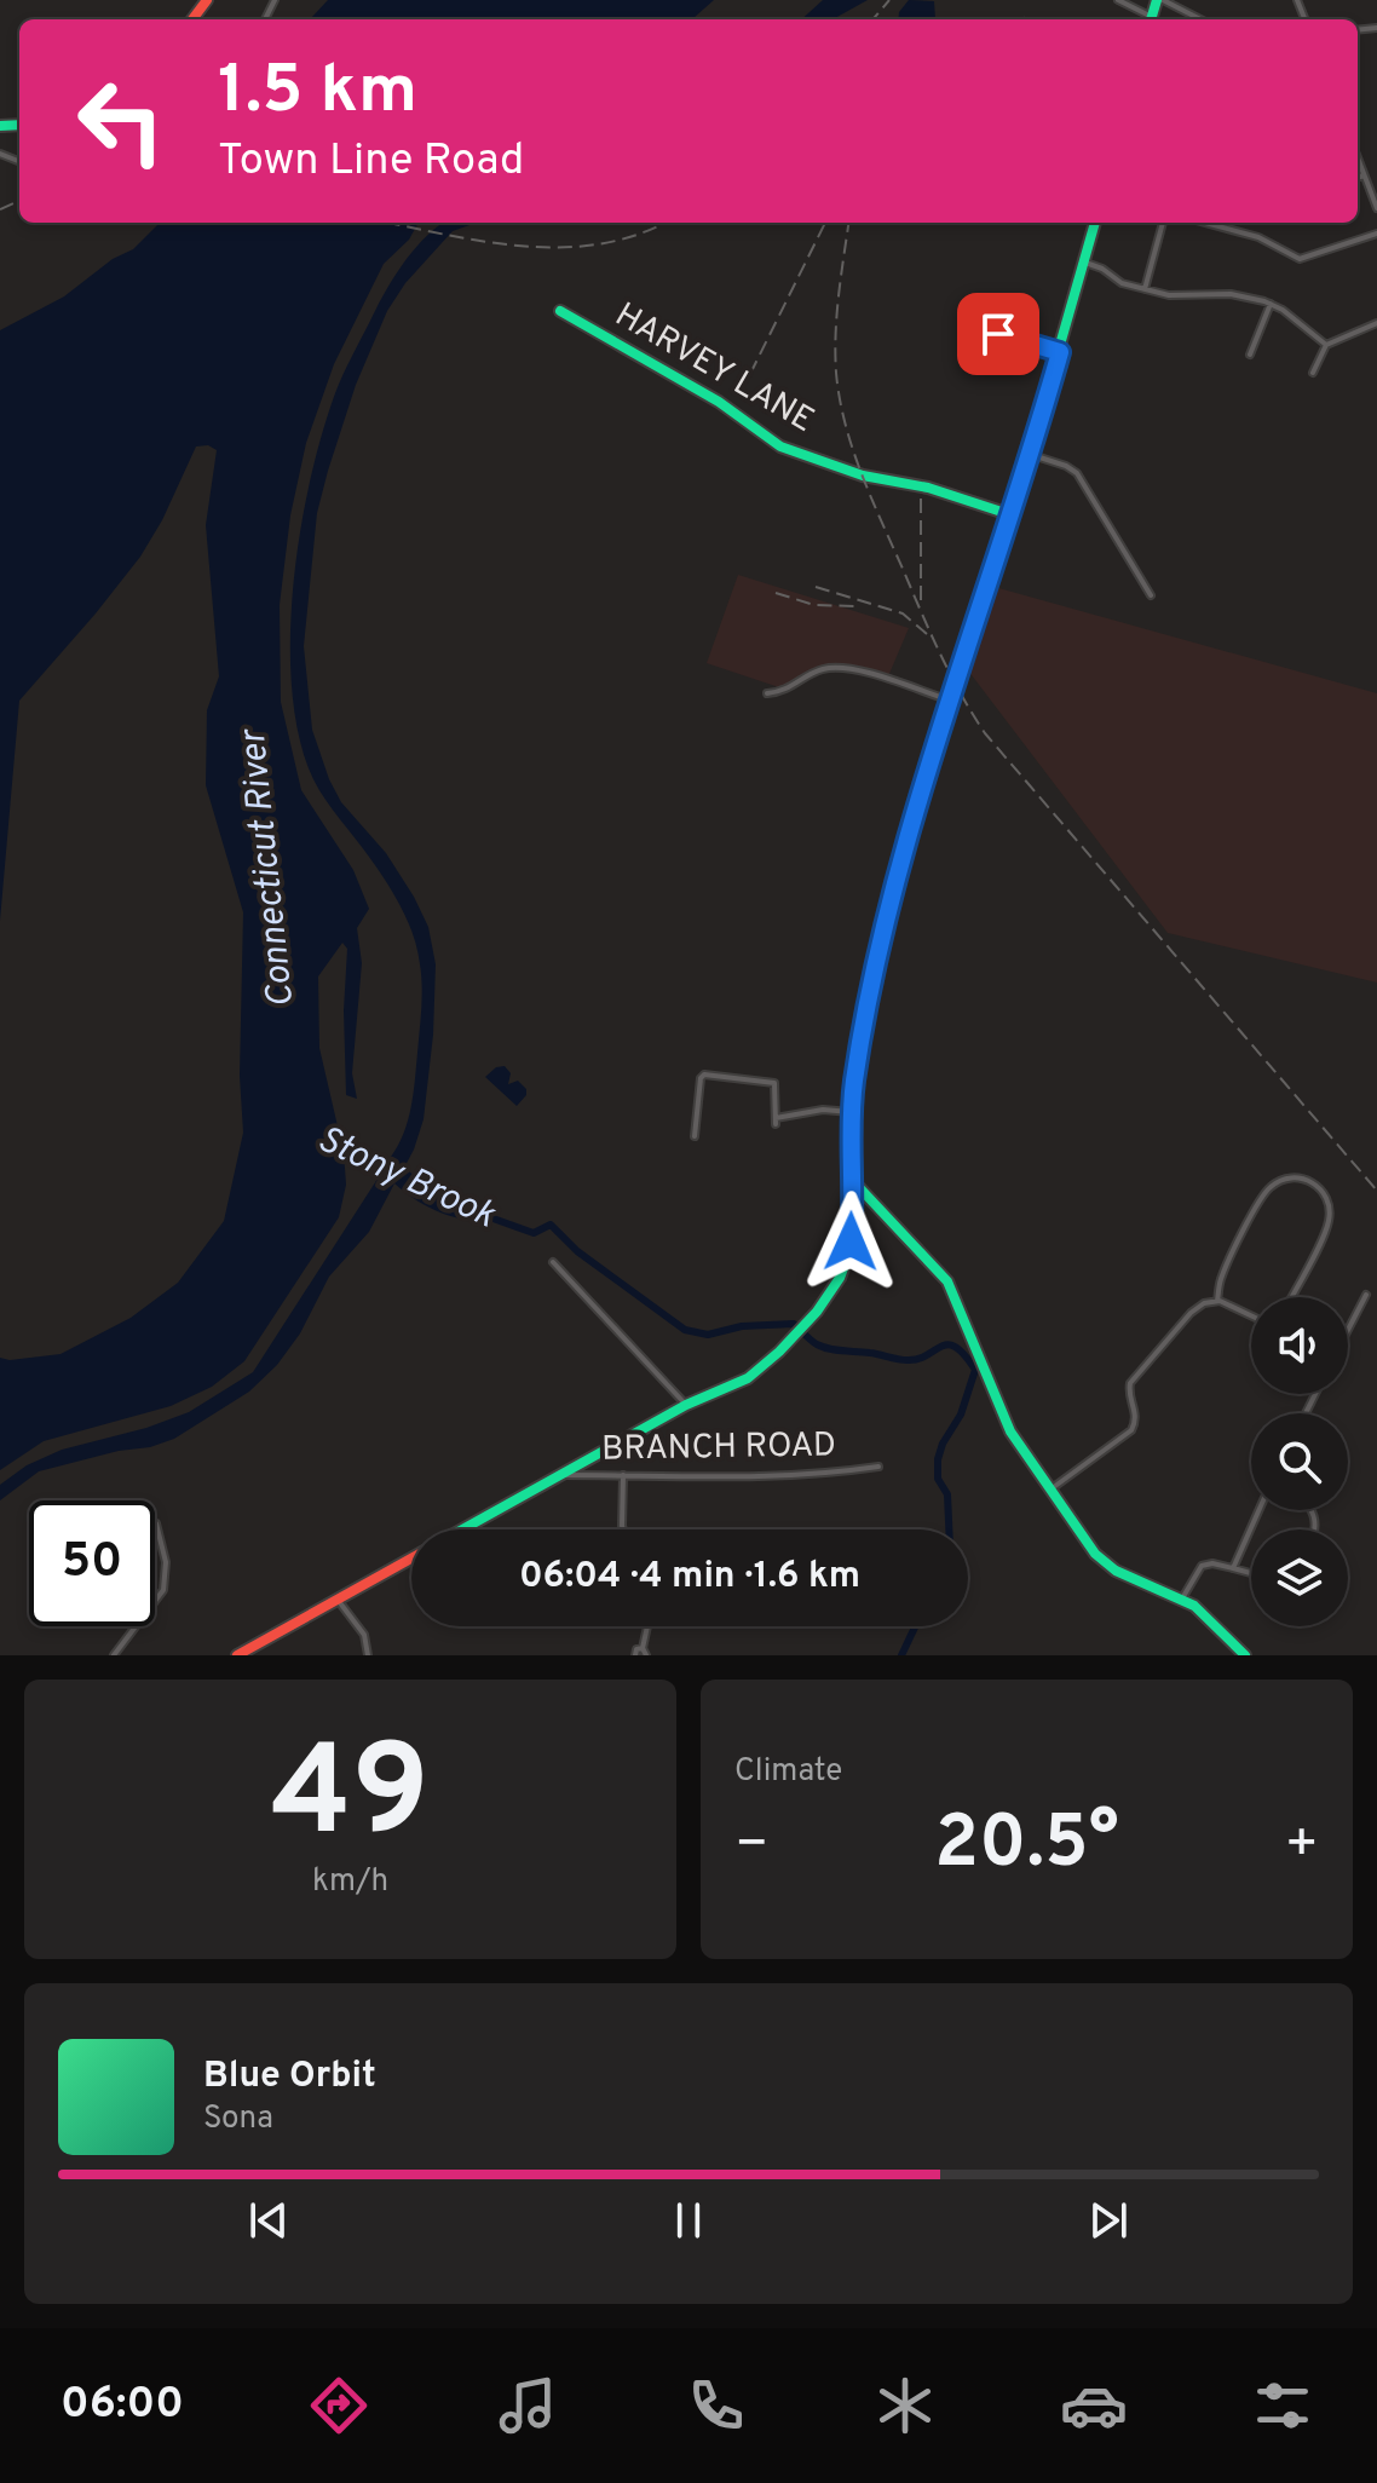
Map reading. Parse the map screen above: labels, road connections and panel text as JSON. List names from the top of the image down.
{
  "streets": {
    "main road": ["HARVEY LANE"],
    "street": ["BRANCH ROAD"]
  },
  "water": ["Connecticut River", "Stony Brook"],
  "page": {
    "turn": ["1.5 km", "Town Line Road"],
    "limit": "50",
    "trip": "06:04 · 4 min · 1.6 km",
    "tile": [
      ["49", "km/h"],
      "Climate"
    ],
    "heat": ["−", "20.5°", "+"],
    "song": ["Blue Orbit", "Sona"],
    "tabs": "06:00"
  }
}
